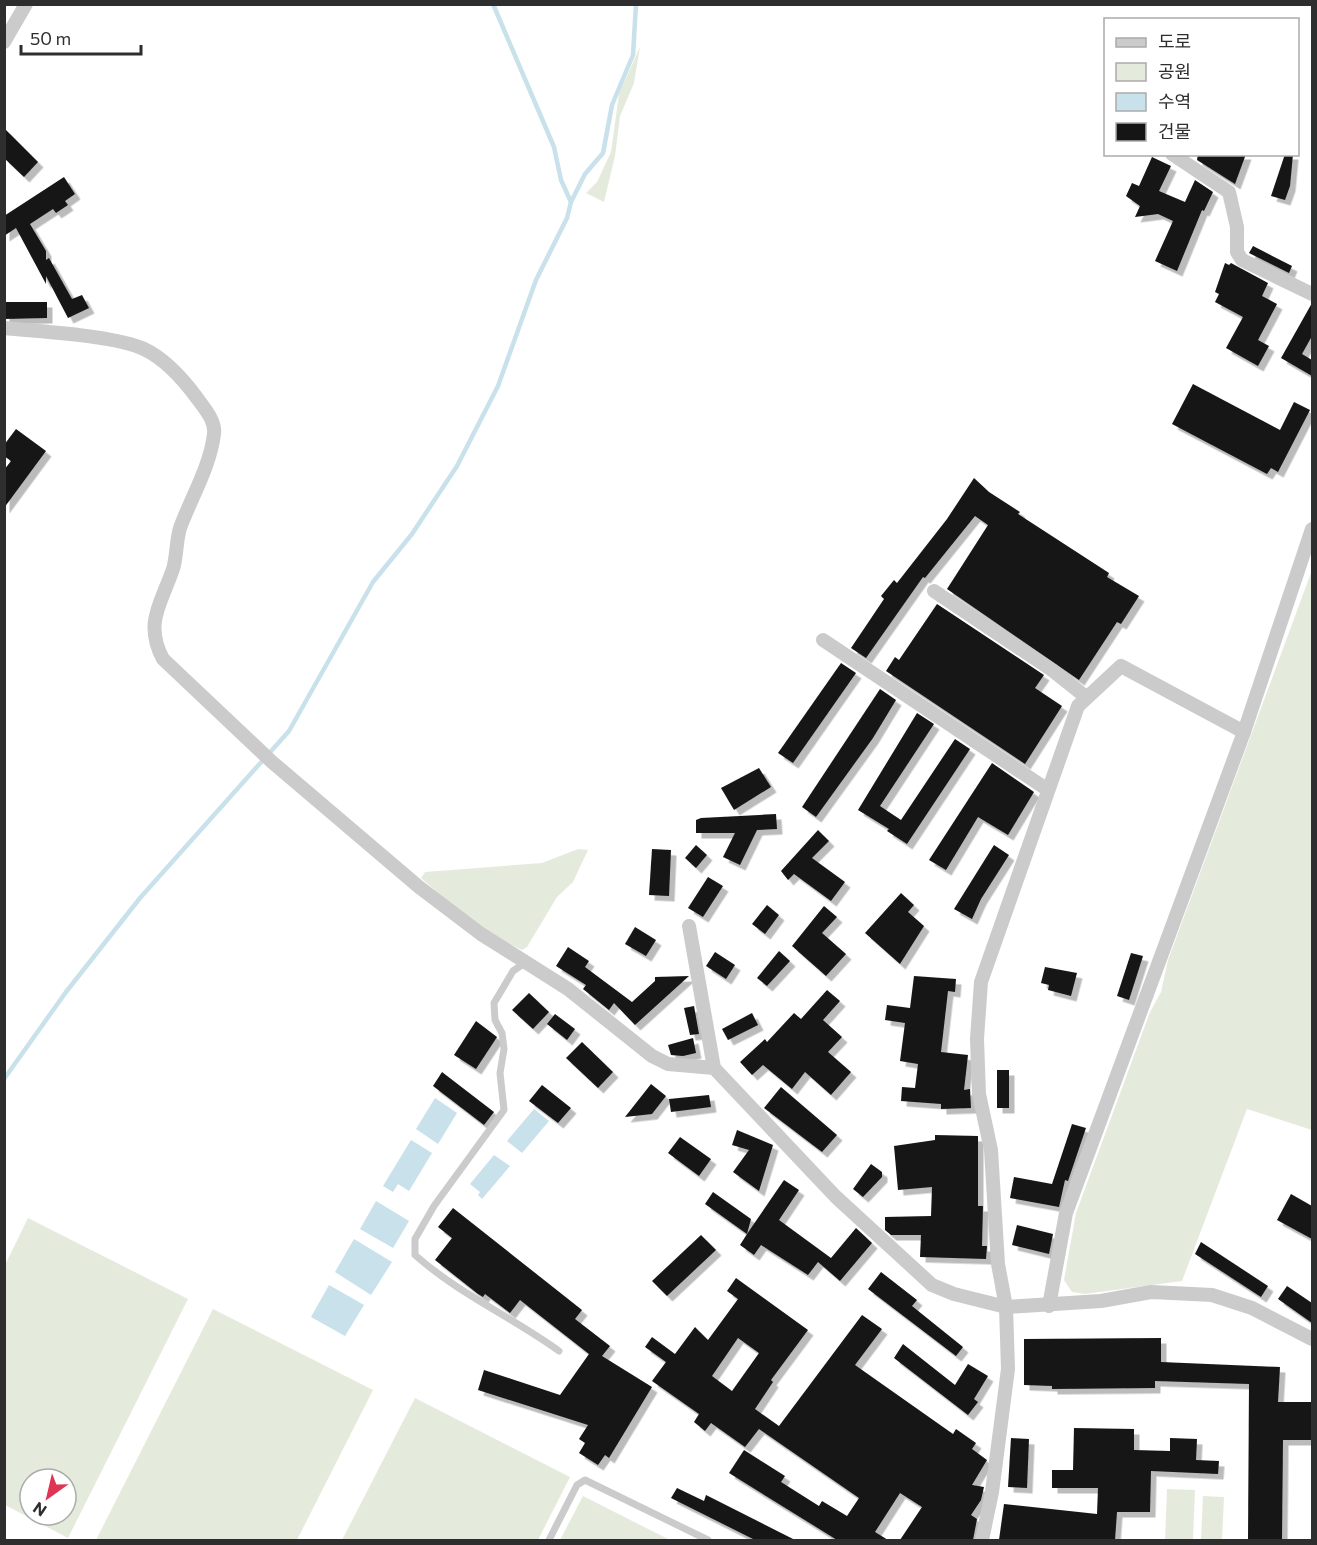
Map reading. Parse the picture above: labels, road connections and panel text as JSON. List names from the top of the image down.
{
  "legend": [
    "도로",
    "공원",
    "수역",
    "건물"
  ],
  "scale_bar": "50 m",
  "north": "bottom left"
}
